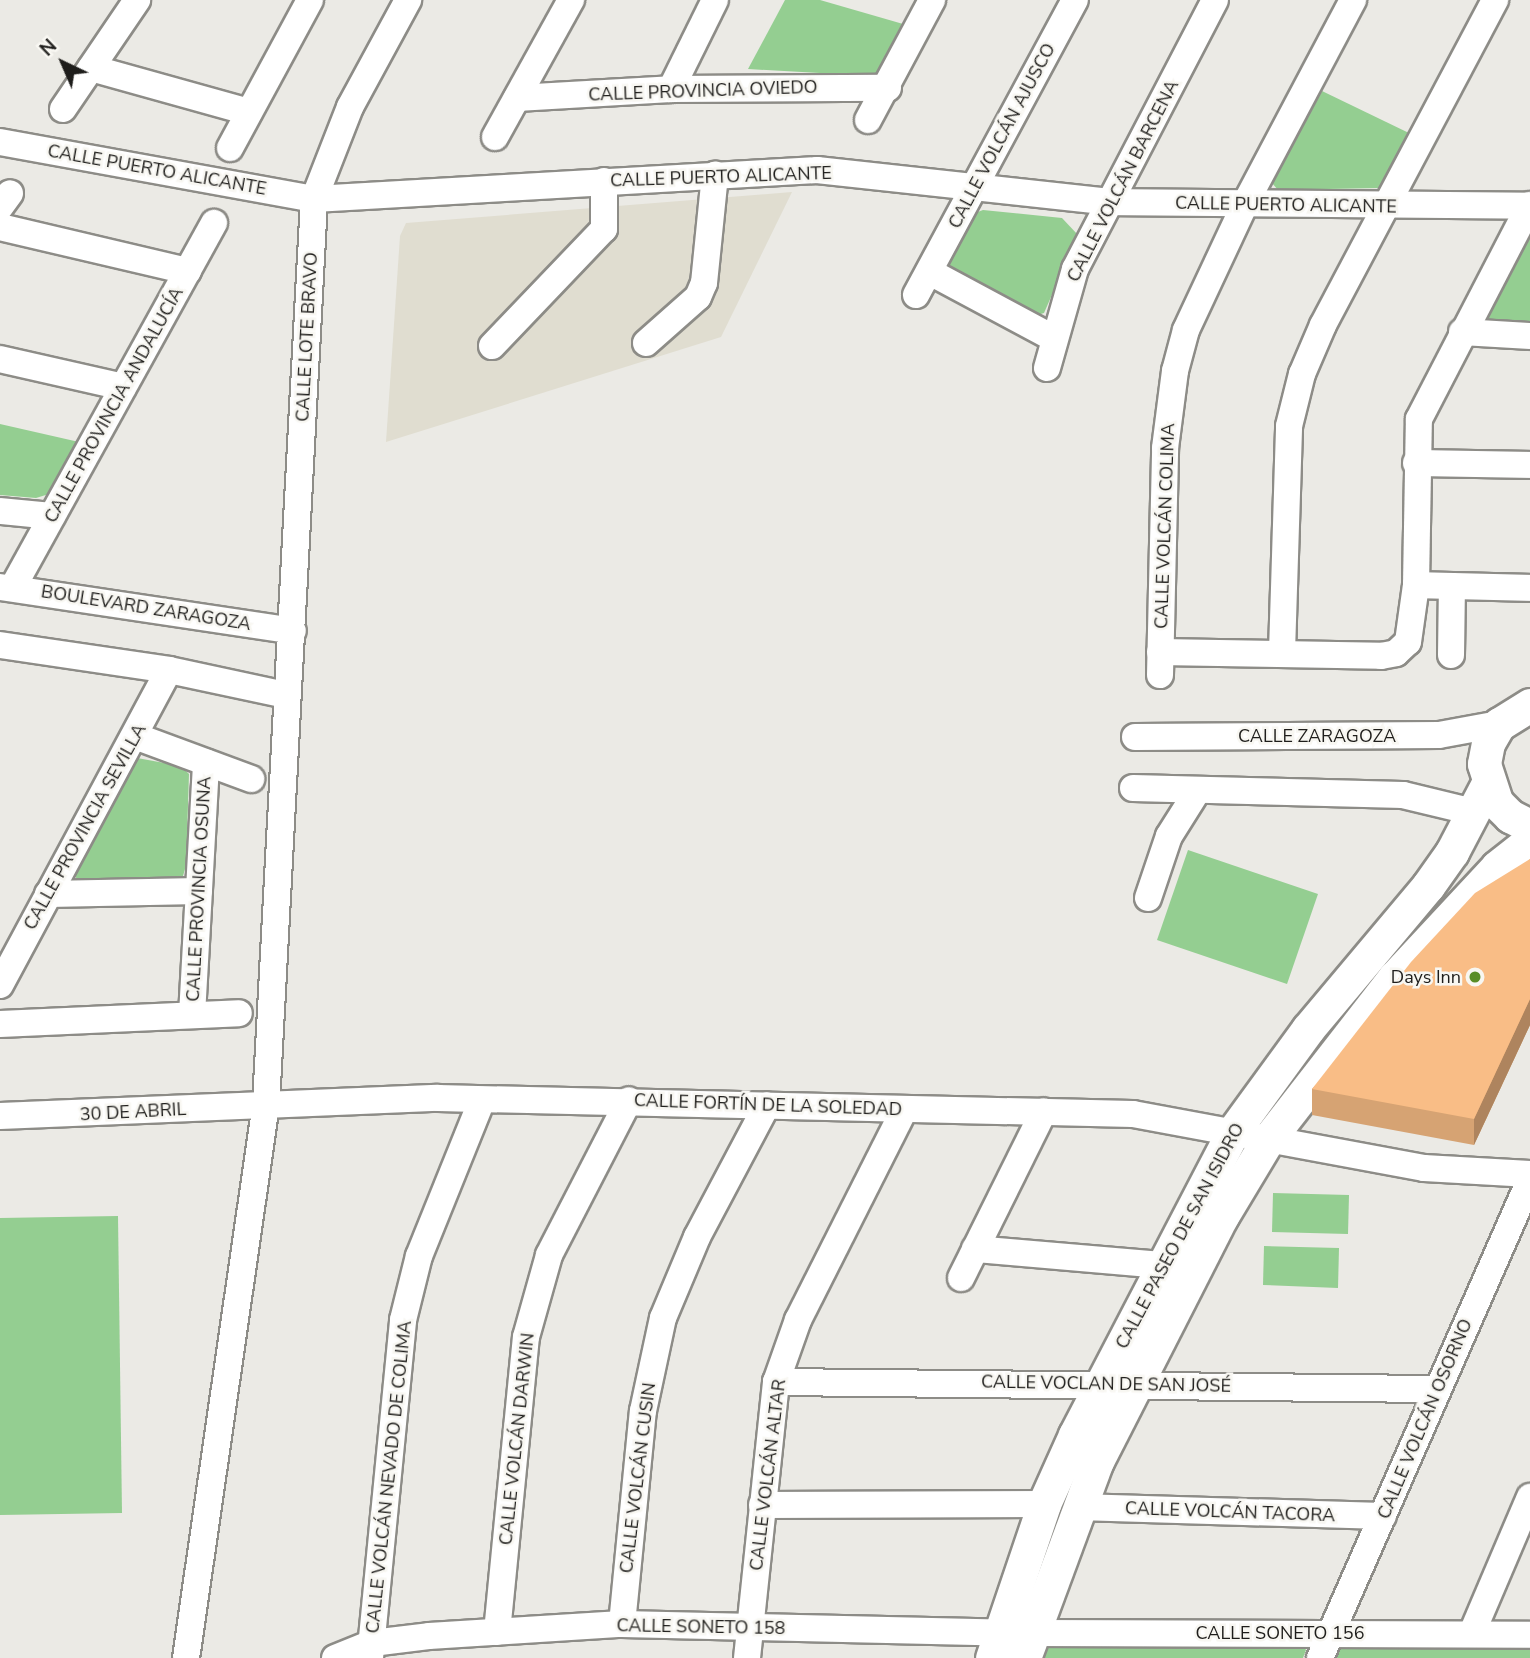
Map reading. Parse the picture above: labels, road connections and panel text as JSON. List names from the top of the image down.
{
  "streets": {
    "main road": ["CALLE PASEO DE SAN ISIDRO"],
    "street": [
      "CALLE PROVINCIA OVIEDO",
      "CALLE VOLCÁN AJUSCO",
      "CALLE PUERTO ALICANTE",
      "CALLE VOLCÁN BARCENA",
      "CALLE LOTE BRAVO",
      "CALLE PROVINCIA ANDALUCÍA",
      "CALLE VOLCÁN COLIMA",
      "BOULEVARD ZARAGOZA",
      "CALLE ZARAGOZA",
      "CALLE PROVINCIA SEVILLA",
      "CALLE PROVINCIA OSUNA",
      "CALLE FORTÍN DE LA SOLEDAD",
      "30 DE ABRIL",
      "CALLE VOCLAN DE SAN JOSÉ",
      "CALLE VOLCÁN OSORNO",
      "CALLE VOLCÁN DARWIN",
      "CALLE VOLCÁN ALTAR",
      "CALLE VOLCÁN NEVADO DE COLIMA",
      "CALLE VOLCÁN CUSIN",
      "CALLE VOLCÁN TACORA",
      "CALLE SONETO 158",
      "CALLE SONETO 156"
    ]
  },
  "crossings": [
    ["CALLE VOLCÁN AJUSCO", "CALLE PUERTO ALICANTE"],
    ["CALLE PUERTO ALICANTE", "CALLE VOLCÁN BARCENA"],
    ["CALLE PUERTO ALICANTE", "CALLE LOTE BRAVO"],
    ["CALLE PUERTO ALICANTE", "CALLE VOLCÁN COLIMA"],
    ["CALLE LOTE BRAVO", "BOULEVARD ZARAGOZA"],
    ["CALLE LOTE BRAVO", "CALLE FORTÍN DE LA SOLEDAD"],
    ["CALLE LOTE BRAVO", "30 DE ABRIL"],
    ["CALLE PROVINCIA ANDALUCÍA", "BOULEVARD ZARAGOZA"],
    ["CALLE FORTÍN DE LA SOLEDAD", "30 DE ABRIL"],
    ["CALLE FORTÍN DE LA SOLEDAD", "CALLE PASEO DE SAN ISIDRO"],
    ["CALLE FORTÍN DE LA SOLEDAD", "CALLE VOLCÁN DARWIN"],
    ["CALLE FORTÍN DE LA SOLEDAD", "CALLE VOLCÁN ALTAR"],
    ["CALLE FORTÍN DE LA SOLEDAD", "CALLE VOLCÁN NEVADO DE COLIMA"],
    ["CALLE FORTÍN DE LA SOLEDAD", "CALLE VOLCÁN CUSIN"],
    ["CALLE PASEO DE SAN ISIDRO", "CALLE VOCLAN DE SAN JOSÉ"],
    ["CALLE PASEO DE SAN ISIDRO", "CALLE VOLCÁN TACORA"],
    ["CALLE PASEO DE SAN ISIDRO", "CALLE SONETO 158"],
    ["CALLE PASEO DE SAN ISIDRO", "CALLE SONETO 156"],
    ["CALLE VOCLAN DE SAN JOSÉ", "CALLE VOLCÁN OSORNO"],
    ["CALLE VOCLAN DE SAN JOSÉ", "CALLE VOLCÁN ALTAR"],
    ["CALLE VOLCÁN OSORNO", "CALLE VOLCÁN TACORA"],
    ["CALLE VOLCÁN OSORNO", "CALLE SONETO 156"],
    ["CALLE VOLCÁN DARWIN", "CALLE SONETO 158"],
    ["CALLE VOLCÁN ALTAR", "CALLE SONETO 158"],
    ["CALLE VOLCÁN NEVADO DE COLIMA", "CALLE SONETO 158"],
    ["CALLE VOLCÁN CUSIN", "CALLE SONETO 158"],
    ["CALLE SONETO 158", "CALLE SONETO 156"]
  ],
  "places": ["Days Inn"],
  "north": "top left"
}
